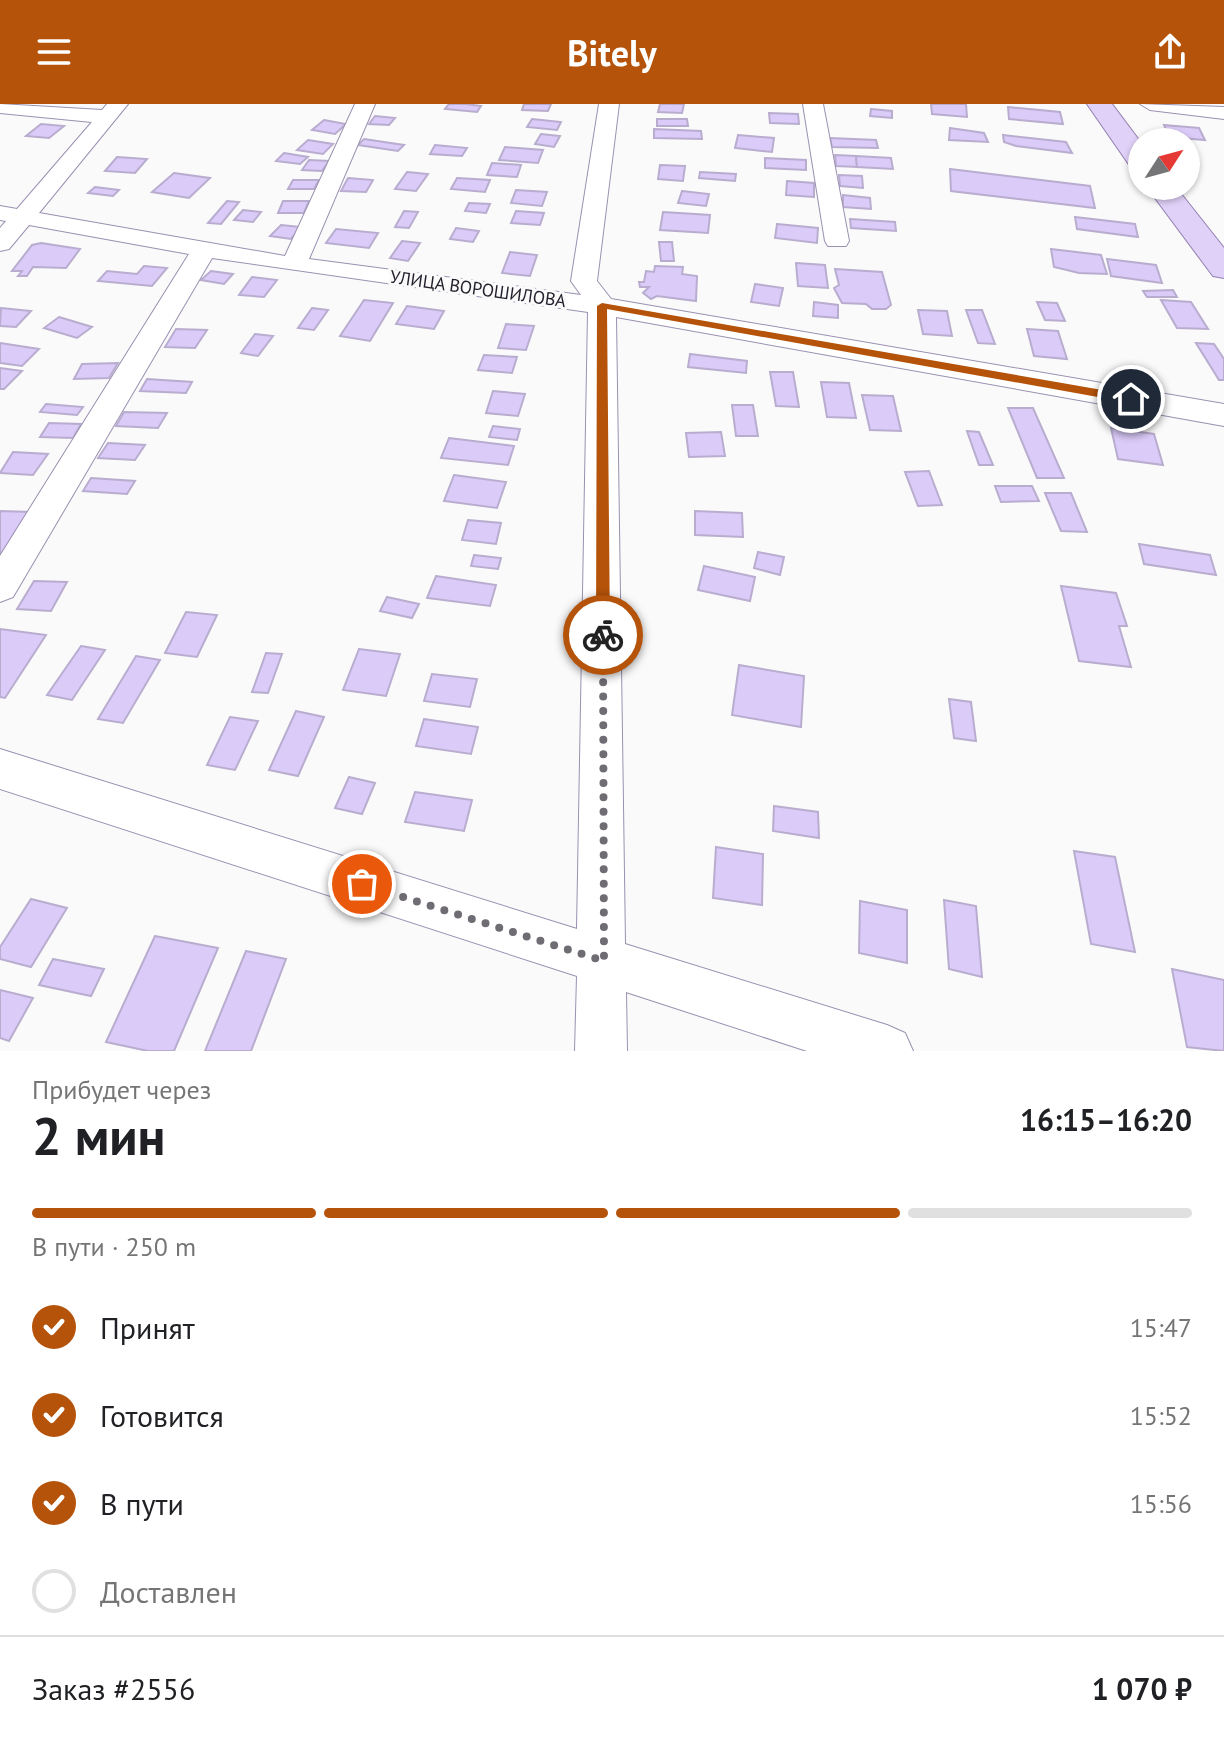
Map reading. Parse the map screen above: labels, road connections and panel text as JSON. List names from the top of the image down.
{
  "streets": {
    "street": ["УЛИЦА ВОРОШИЛОВА"]
  },
  "north": "top right",
  "page": {
    "header": "Bitely",
    "heading": ["2 мин", "Прибудет через", "16:15–16:20"],
    "panel": ["Заказ #2556", "1 070 ₽"],
    "bar": "В пути · 250 m",
    "list": [
      ["Принят", "15:47"],
      ["Готовится", "15:52"],
      ["В пути", "15:56"],
      "Доставлен"
    ]
  }
}
